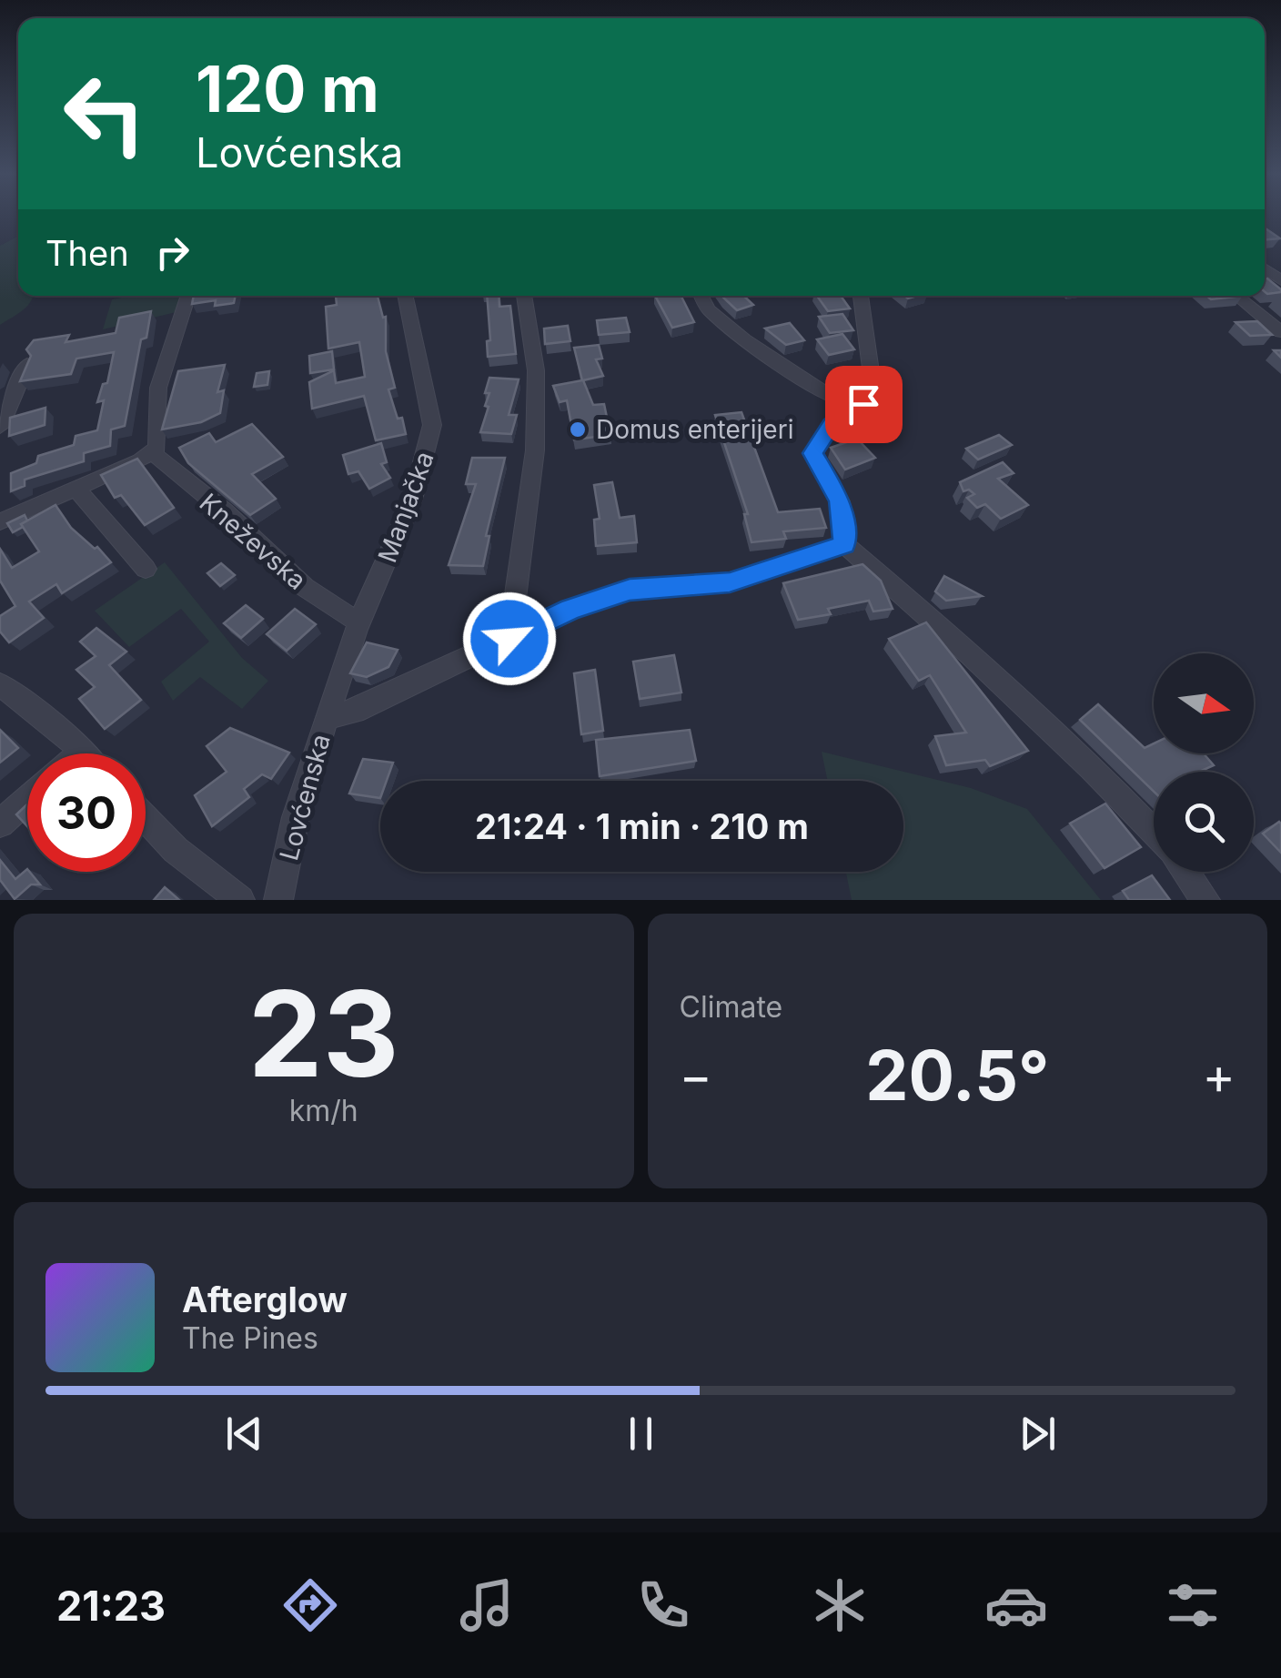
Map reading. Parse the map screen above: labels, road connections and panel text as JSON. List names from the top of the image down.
{
  "streets": {
    "street": ["Manjačka", "Kneževska", "Lovćenska"]
  },
  "crossings": [
    ["Manjačka", "Kneževska"],
    ["Manjačka", "Lovćenska"]
  ],
  "places": ["Domus enterijeri"],
  "north": "right",
  "page": {
    "turn": ["120 m", "Lovćenska"],
    "then": "Then",
    "limit": "30",
    "trip": "21:24 · 1 min · 210 m",
    "tile": [
      ["23", "km/h"],
      "Climate"
    ],
    "heat": ["−", "20.5°", "+"],
    "song": ["Afterglow", "The Pines"],
    "tabs": "21:23"
  }
}
